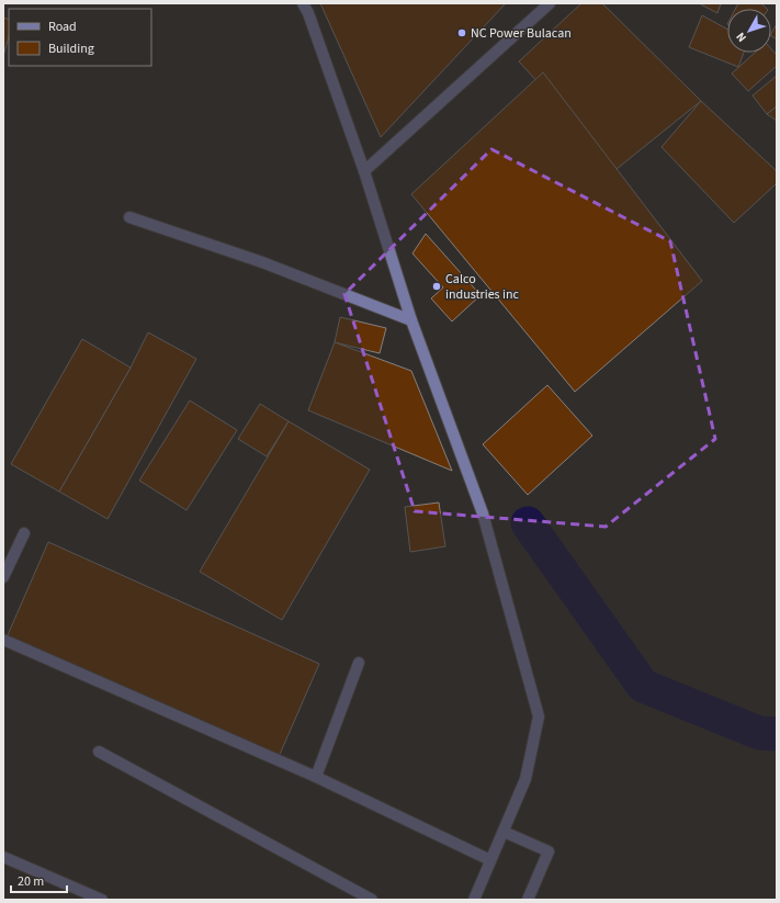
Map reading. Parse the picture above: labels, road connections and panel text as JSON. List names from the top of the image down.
{
  "places": ["NC Power Bulacan", "Calco industries inc"],
  "legend": ["Road", "Building"],
  "scale_bar": "20 m",
  "north": "bottom left"
}
